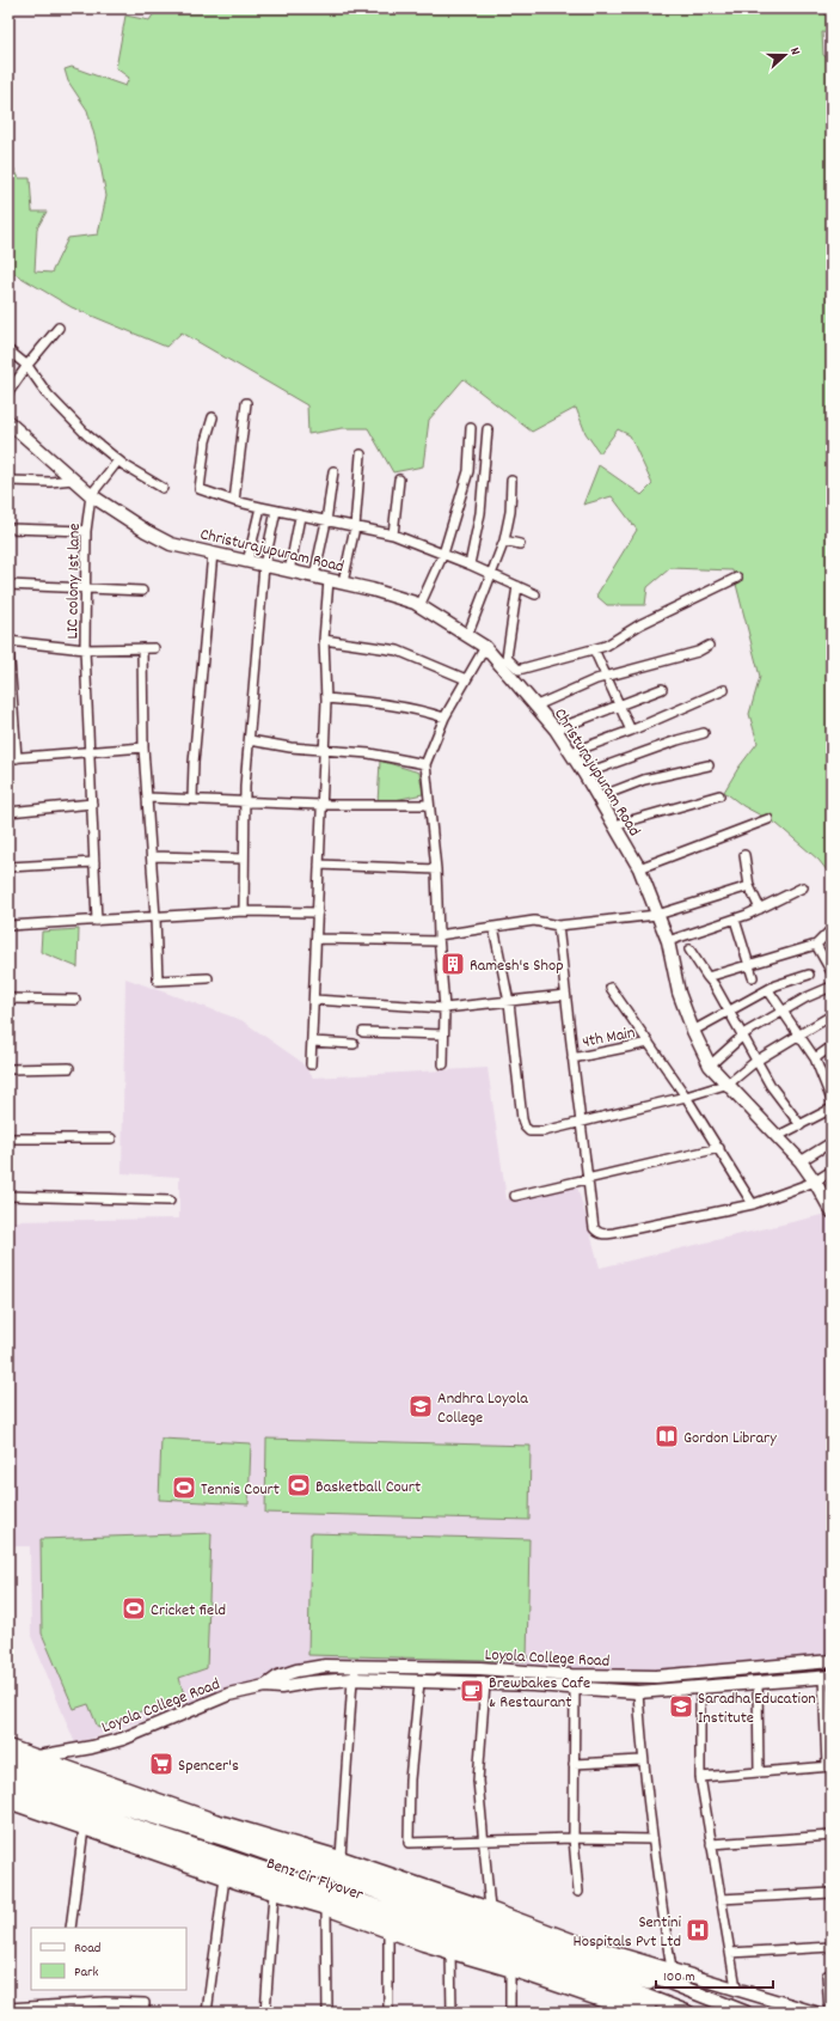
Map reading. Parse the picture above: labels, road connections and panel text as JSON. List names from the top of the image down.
{
  "streets": {
    "main road": ["Benz Cir Flyover"],
    "street": [
      "Christurajupuram Road",
      "LIC colony 1st lane",
      "4th Main",
      "Loyola College Road"
    ]
  },
  "crossings": [
    ["Christurajupuram Road", "LIC colony 1st lane"]
  ],
  "places": {
    "building": ["Ramesh's Shop"],
    "school or university": ["Andhra Loyola College", "Saradha Education Institute"],
    "library": ["Gordon Library"],
    "sports": ["Basketball Court", "Tennis Court", "Cricket field"],
    "cafe": ["Brewbakes Cafe & Restaurant"],
    "supermarket": ["Spencer's"],
    "hospital": ["Sentini Hospitals Pvt Ltd"]
  },
  "legend": ["Road", "Park"],
  "scale_bar": "100 m",
  "north": "right"
}
